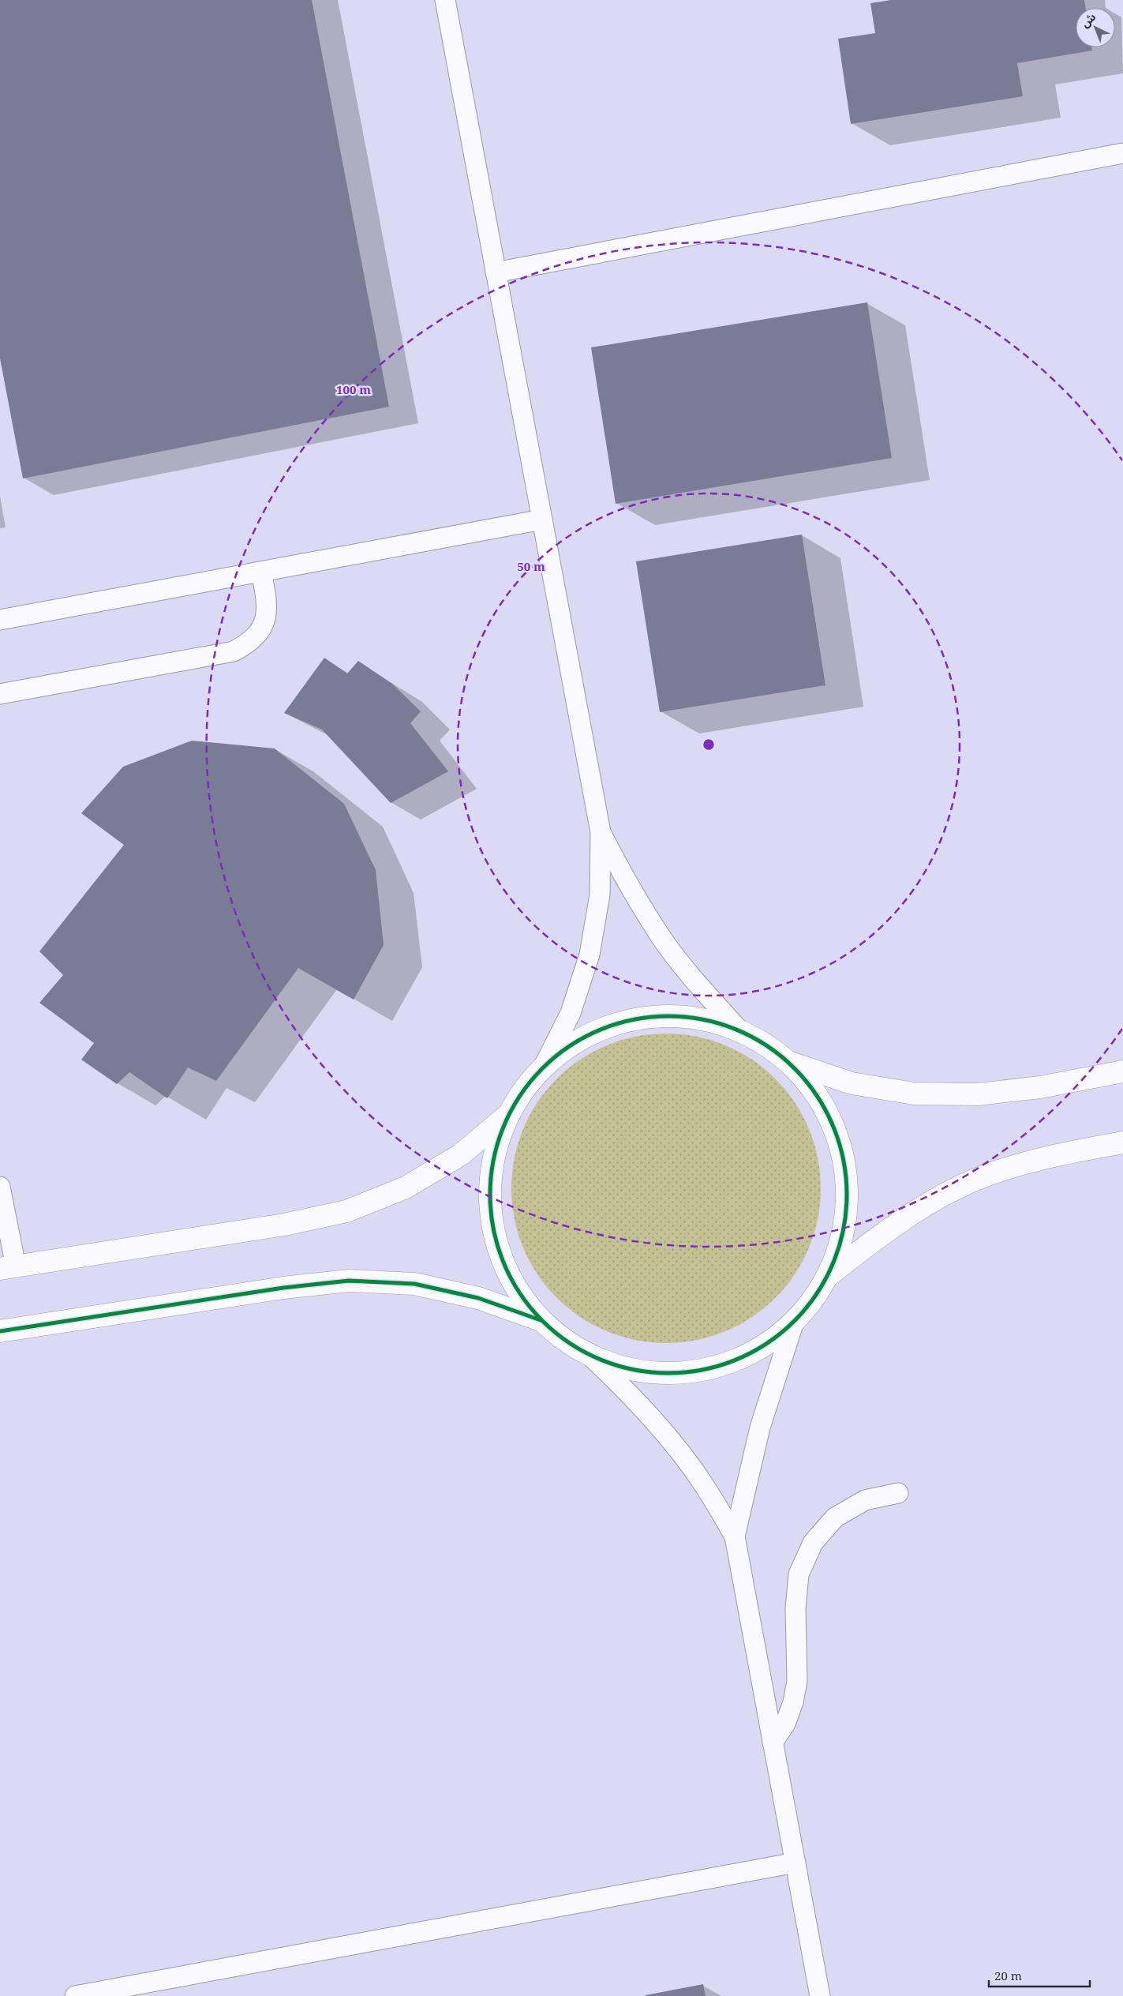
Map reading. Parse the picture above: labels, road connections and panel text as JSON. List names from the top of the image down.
{
  "scale_bar": "20 m",
  "north": "top left",
  "rings": ["100 m", "50 m"]
}
